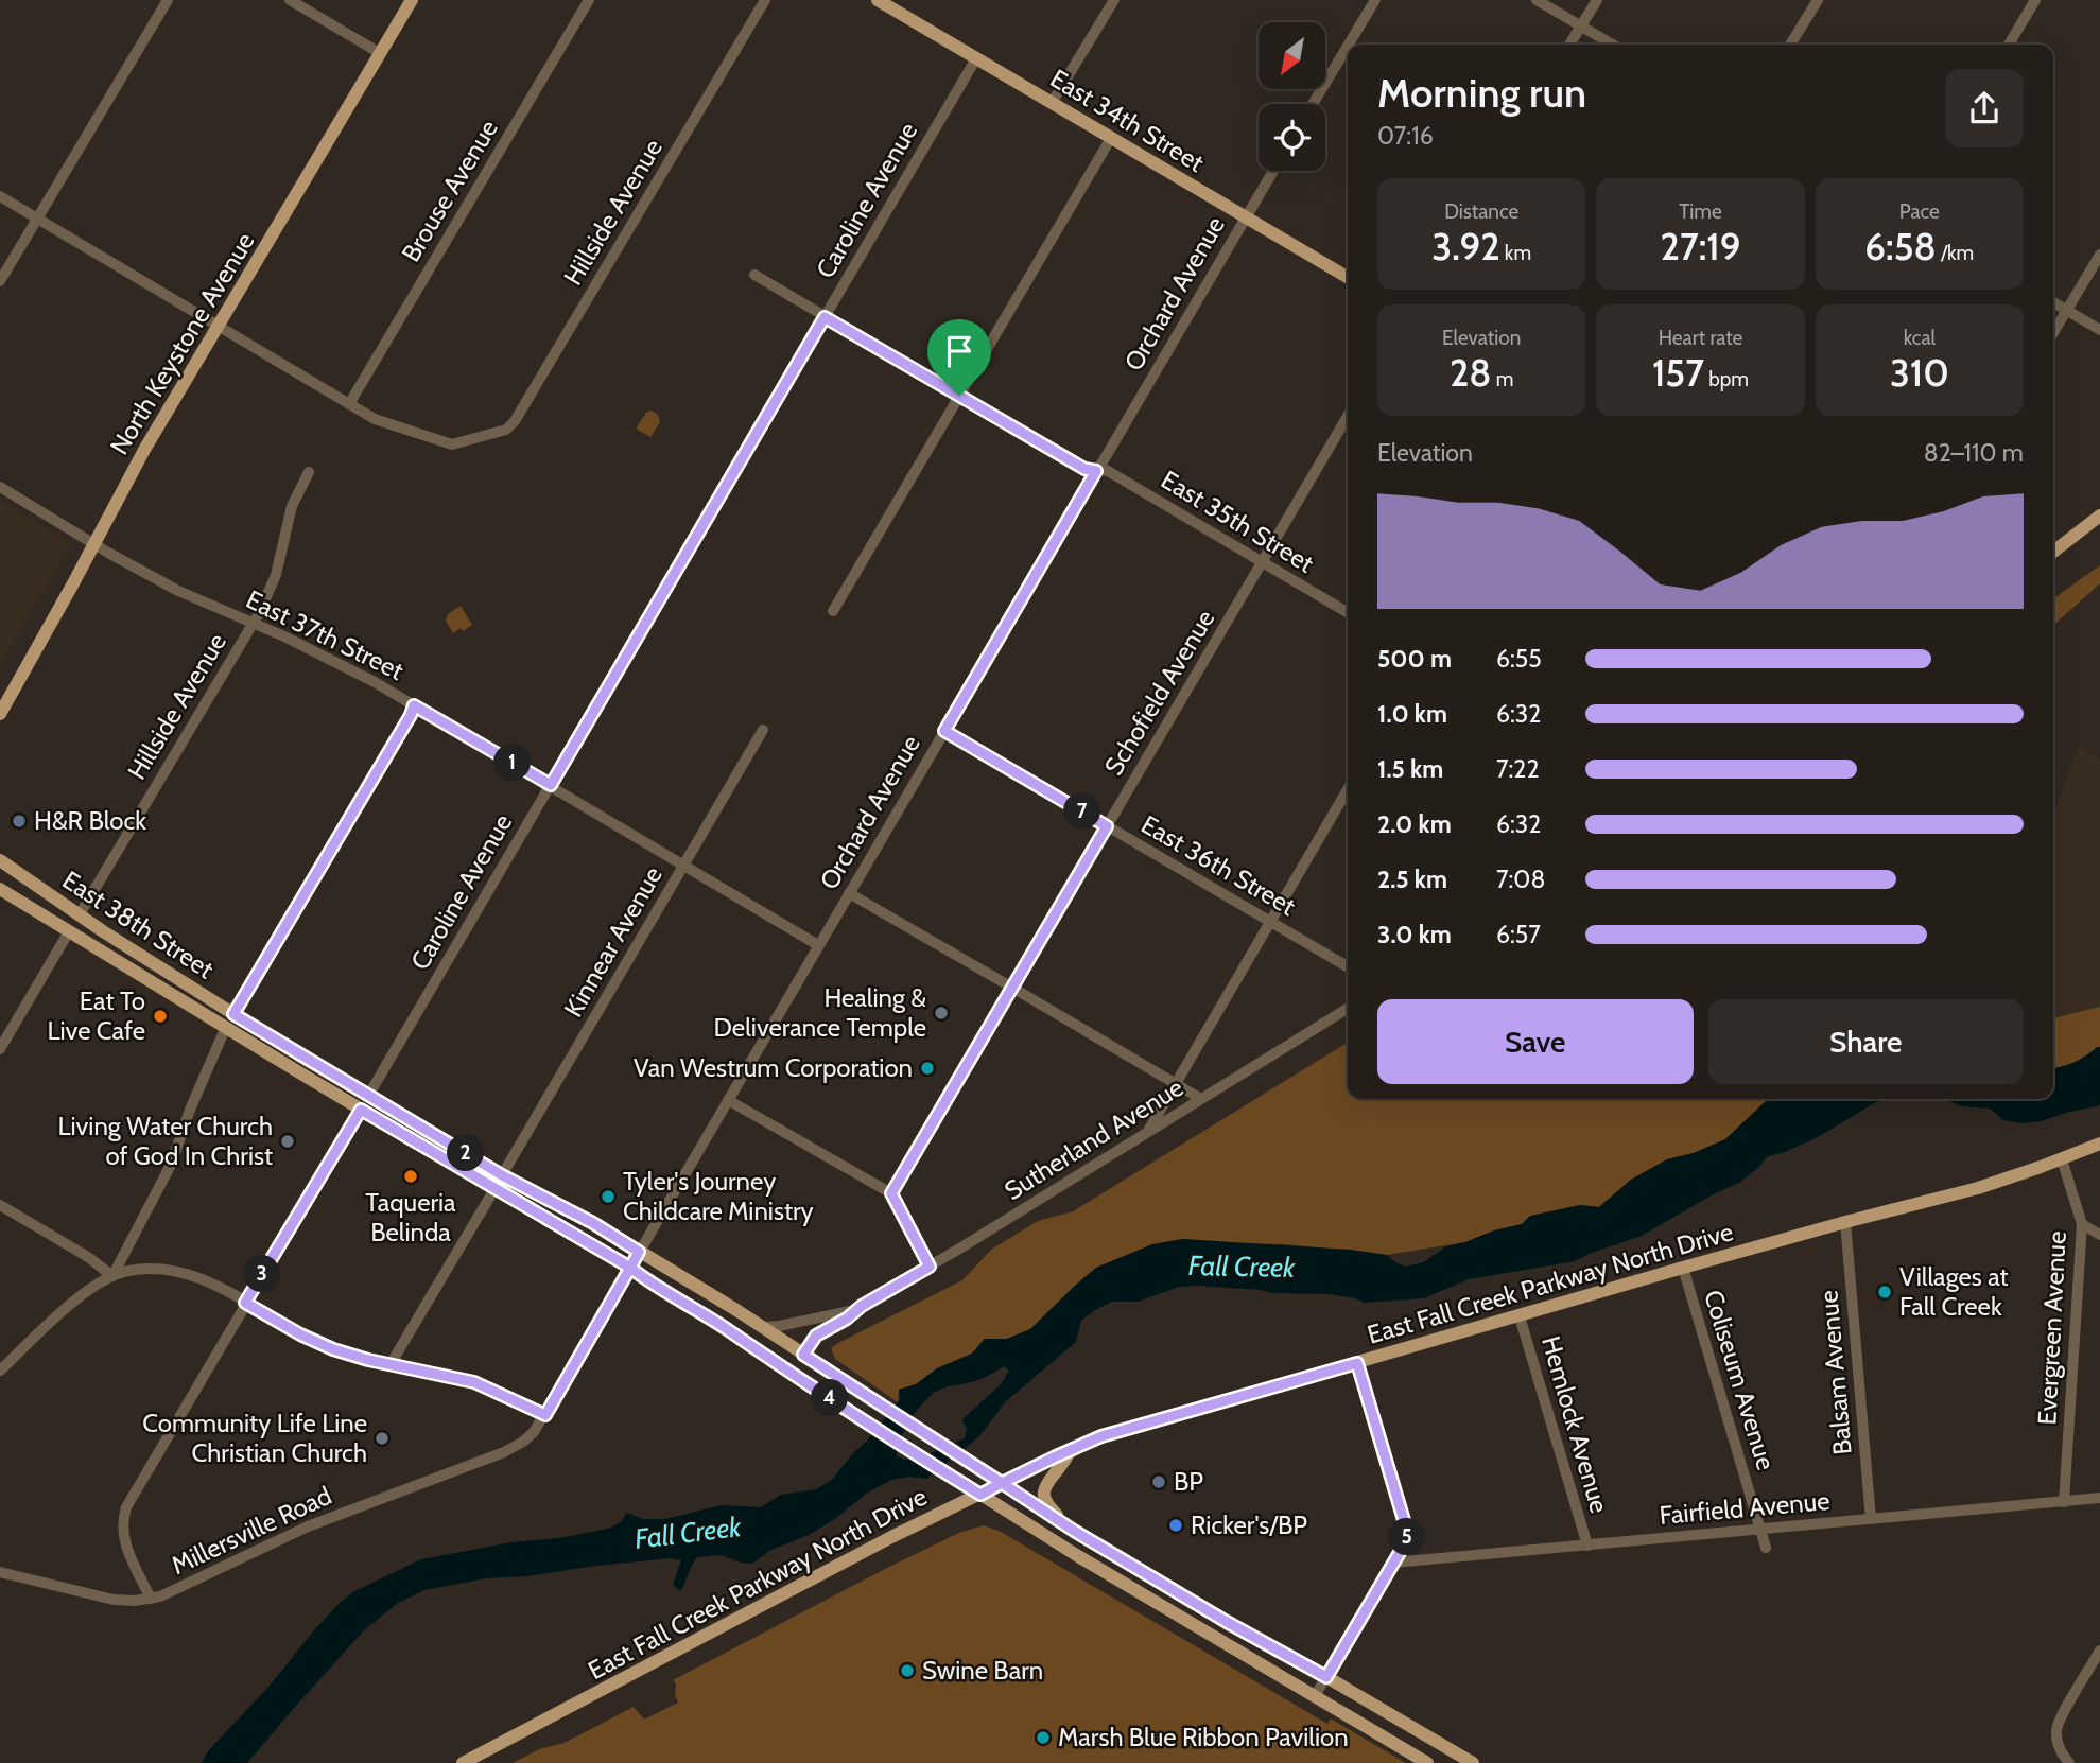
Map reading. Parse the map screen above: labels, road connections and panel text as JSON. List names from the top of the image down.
{
  "streets": {
    "main road": [
      "East 34th Street",
      "North Keystone Avenue",
      "East 38th Street",
      "East Fall Creek Parkway North Drive"
    ],
    "street": [
      "Brouse Avenue",
      "Caroline Avenue",
      "Hillside Avenue",
      "Orchard Avenue",
      "East 35th Street",
      "East 37th Street",
      "Schofield Avenue",
      "East 36th Street",
      "Kinnear Avenue",
      "Sutherland Avenue",
      "Evergreen Avenue",
      "Balsam Avenue",
      "Coliseum Avenue",
      "Hemlock Avenue",
      "Fairfield Avenue",
      "Millersville Road"
    ]
  },
  "crossings": [
    ["East 34th Street", "Caroline Avenue"],
    ["East 34th Street", "Orchard Avenue"],
    ["Brouse Avenue", "Hillside Avenue"],
    ["Caroline Avenue", "East 35th Street"],
    ["Caroline Avenue", "East 37th Street"],
    ["Caroline Avenue", "East 38th Street"],
    ["Hillside Avenue", "East 37th Street"],
    ["Hillside Avenue", "East 38th Street"],
    ["Orchard Avenue", "East 35th Street"],
    ["Orchard Avenue", "East 37th Street"],
    ["Orchard Avenue", "East 36th Street"],
    ["Orchard Avenue", "East 38th Street"],
    ["Orchard Avenue", "Millersville Road"],
    ["North Keystone Avenue", "East 37th Street"],
    ["East 35th Street", "Schofield Avenue"],
    ["East 37th Street", "Kinnear Avenue"],
    ["Schofield Avenue", "East 36th Street"],
    ["East 38th Street", "Kinnear Avenue"],
    ["East 38th Street", "Sutherland Avenue"],
    ["East 38th Street", "East Fall Creek Parkway North Drive"],
    ["East Fall Creek Parkway North Drive", "Evergreen Avenue"],
    ["East Fall Creek Parkway North Drive", "Balsam Avenue"],
    ["East Fall Creek Parkway North Drive", "Coliseum Avenue"],
    ["East Fall Creek Parkway North Drive", "Hemlock Avenue"],
    ["Evergreen Avenue", "Fairfield Avenue"],
    ["Balsam Avenue", "Fairfield Avenue"],
    ["Coliseum Avenue", "Fairfield Avenue"],
    ["Hemlock Avenue", "Fairfield Avenue"]
  ],
  "water": ["Fall Creek"],
  "places": [
    "H&R Block",
    "Healing & Deliverance Temple",
    "Eat To Live Cafe",
    "Van Westrum Corporation",
    "Living Water Church of God In Christ",
    "Taqueria Belinda",
    "Tyler's Journey Childcare Ministry",
    "Villages at Fall Creek",
    "Community Life Line Christian Church",
    "BP",
    "Ricker's/BP",
    "Swine Barn",
    "Marsh Blue Ribbon Pavilion"
  ],
  "north": "bottom left",
  "page": {
    "heading": ["Morning run", "07:16"],
    "stats": [
      ["Distance", "3.92 km"],
      ["Time", "27:19"],
      ["Pace", "6:58 /km"],
      ["Elevation", "28 m"],
      ["Heart rate", "157 bpm"],
      ["kcal", "310"]
    ],
    "chart": ["Elevation", "82–110 m"],
    "list": [
      {
        "name": "500 m",
        "note": "6:55"
      },
      {
        "name": "1.0 km",
        "note": "6:32"
      },
      {
        "name": "1.5 km",
        "note": "7:22"
      },
      {
        "name": "2.0 km",
        "note": "6:32"
      },
      {
        "name": "2.5 km",
        "note": "7:08"
      },
      {
        "name": "3.0 km",
        "note": "6:57"
      }
    ],
    "pins": [
      "1",
      "7",
      "2",
      "3",
      "4",
      "5"
    ],
    "buttons": ["Save", "Share"]
  }
}
